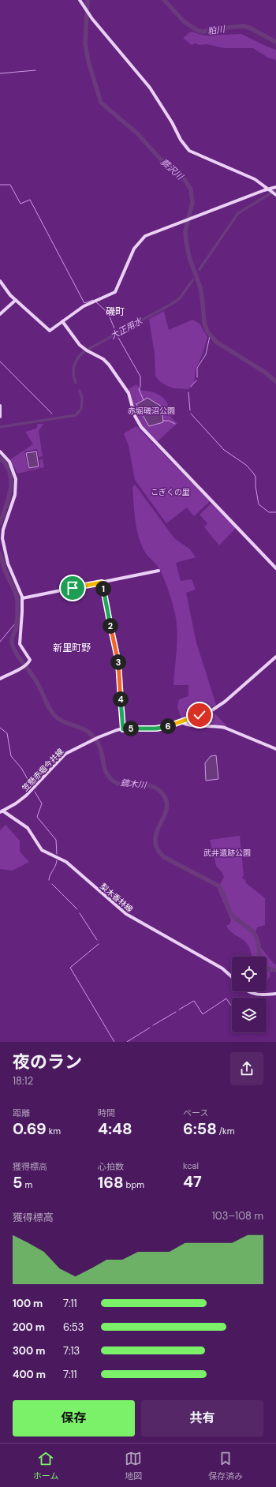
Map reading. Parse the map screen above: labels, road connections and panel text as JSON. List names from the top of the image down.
{
  "streets": {
    "street": ["笠懸赤堀今井線", "梨木香林線"]
  },
  "crossings": [
    ["笠懸赤堀今井線", "梨木香林線"]
  ],
  "districts": ["磯町", "新里町野"],
  "water": [
    "粕川",
    "蕨沢川",
    "大正用水",
    "鏑木川"
  ],
  "parks": ["赤堀磯沼公園", "こぎくの里", "武井遺跡公園"],
  "page": {
    "pins": [
      "1",
      "2",
      "3",
      "4",
      "6",
      "5"
    ],
    "heading": ["夜のラン", "18:12"],
    "stats": [
      ["距離", "0.69 km"],
      ["時間", "4:48"],
      ["ペース", "6:58 /km"],
      ["獲得標高", "5 m"],
      ["心拍数", "168 bpm"],
      ["kcal", "47"]
    ],
    "chart": ["獲得標高", "103–108 m"],
    "list": [
      {
        "name": "100 m",
        "note": "7:11"
      },
      {
        "name": "200 m",
        "note": "6:53"
      },
      {
        "name": "300 m",
        "note": "7:13"
      },
      {
        "name": "400 m",
        "note": "7:11"
      }
    ],
    "buttons": ["保存", "共有"],
    "tabs": ["ホーム", "地図", "保存済み"]
  }
}
